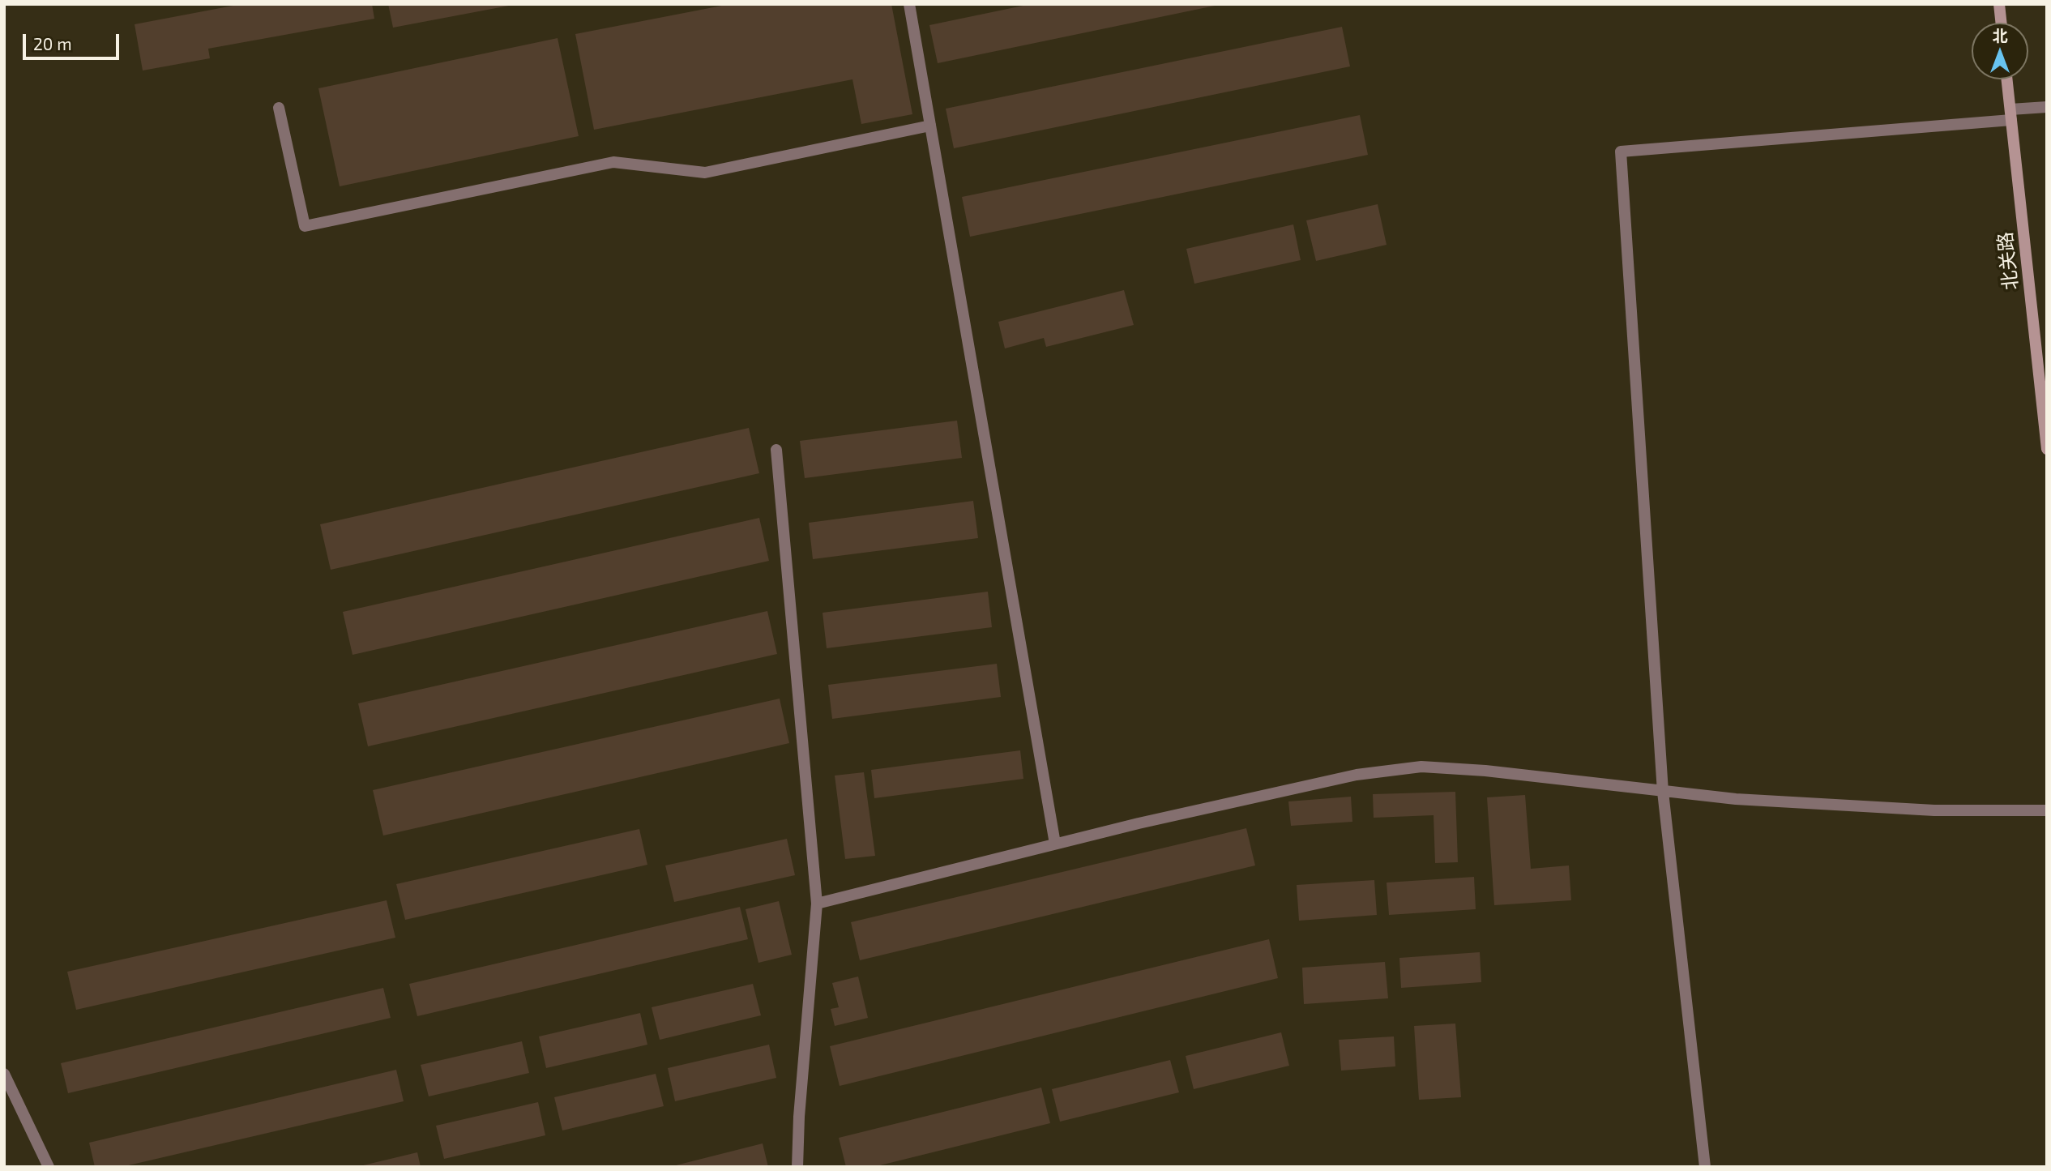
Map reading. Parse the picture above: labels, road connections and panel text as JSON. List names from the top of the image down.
{
  "streets": {
    "street": ["北关路"]
  },
  "scale_bar": "20 m",
  "north": "top"
}
